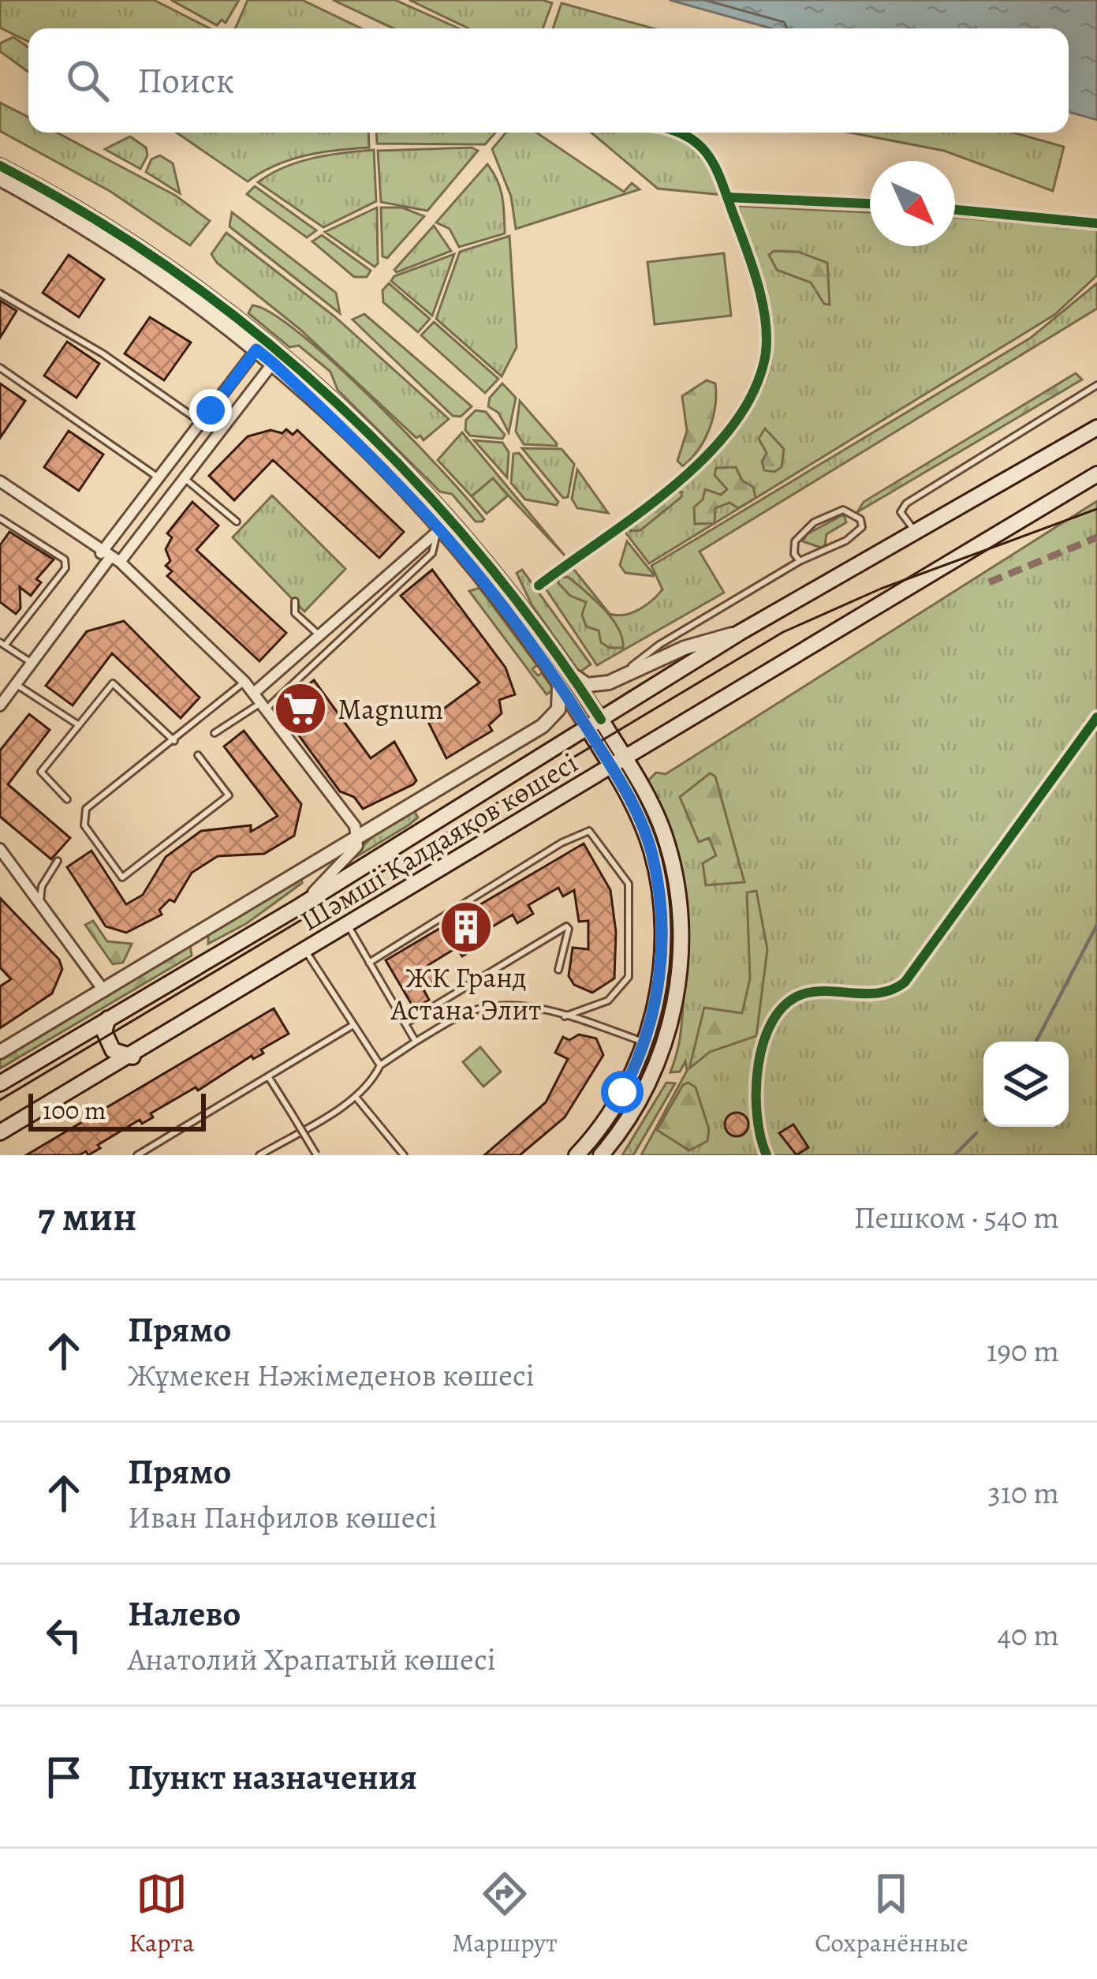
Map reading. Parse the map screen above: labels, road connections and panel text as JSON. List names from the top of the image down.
{
  "streets": {
    "main road": ["Шәмші Қалдаяқов көшесі"]
  },
  "places": {
    "supermarket": ["Magnum"],
    "building": ["ЖК Гранд Астана Элит"]
  },
  "scale_bar": "100 m",
  "north": "bottom right",
  "page": {
    "search": "Поиск",
    "scale": "100 m",
    "heading": ["7 мин", "Пешком · 540 m"],
    "list": [
      ["Прямо", "Жұмекен Нәжімеденов көшесі", "190 m"],
      ["Прямо", "Иван Панфилов көшесі", "310 m"],
      ["Налево", "Анатолий Храпатый көшесі", "40 m"],
      "Пункт назначения"
    ],
    "nav": ["Карта", "Маршрут", "Сохранённые"]
  }
}
